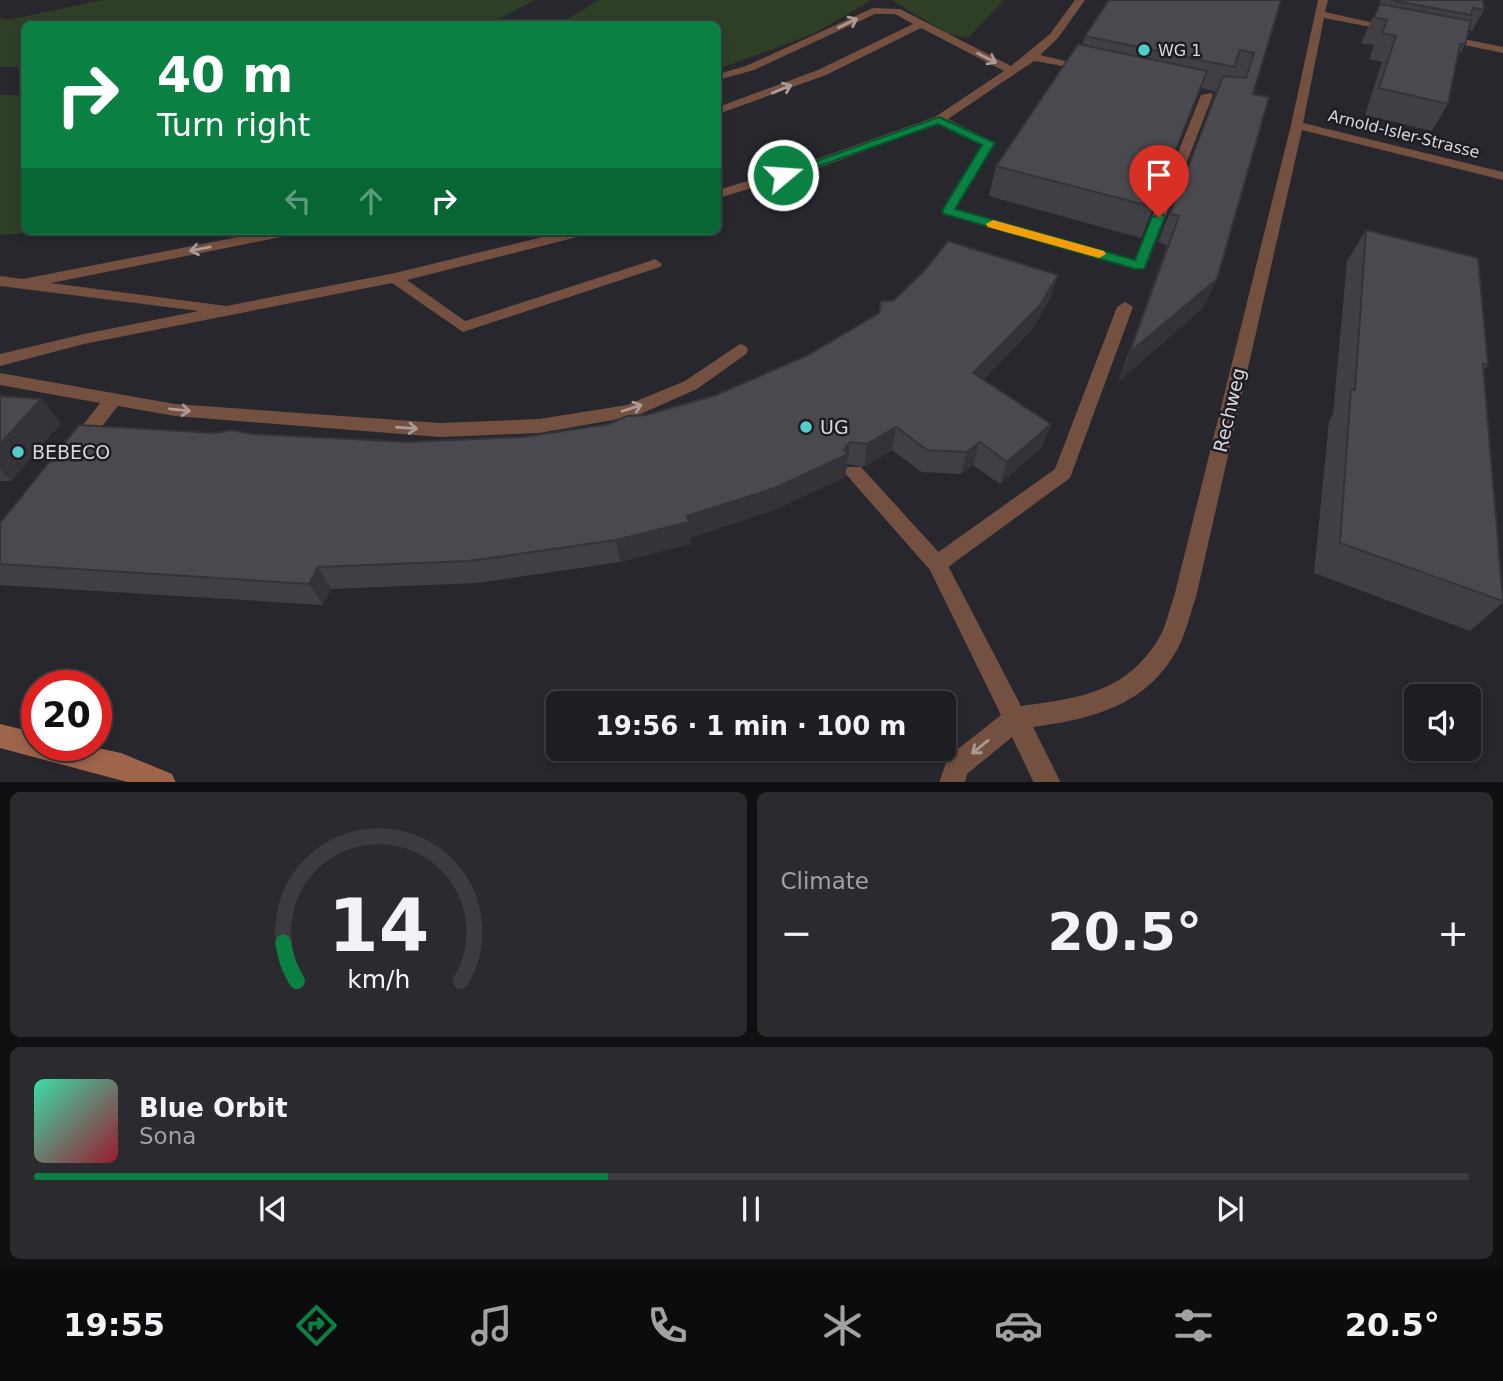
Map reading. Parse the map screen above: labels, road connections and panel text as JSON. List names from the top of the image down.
{
  "streets": {
    "street": ["Arnold-Isler-Strasse", "Rechweg"]
  },
  "crossings": [
    ["Arnold-Isler-Strasse", "Rechweg"]
  ],
  "places": ["WG 1", "UG", "BEBECO"],
  "page": {
    "turn": ["40 m", "Turn right"],
    "limit": "20",
    "trip": "19:56 · 1 min · 100 m",
    "tile": "Climate",
    "heat": ["−", "20.5°", "+"],
    "song": ["Blue Orbit", "Sona"],
    "tabs": ["19:55", "20.5°"],
    "gauge": ["14", "km/h"]
  }
}
